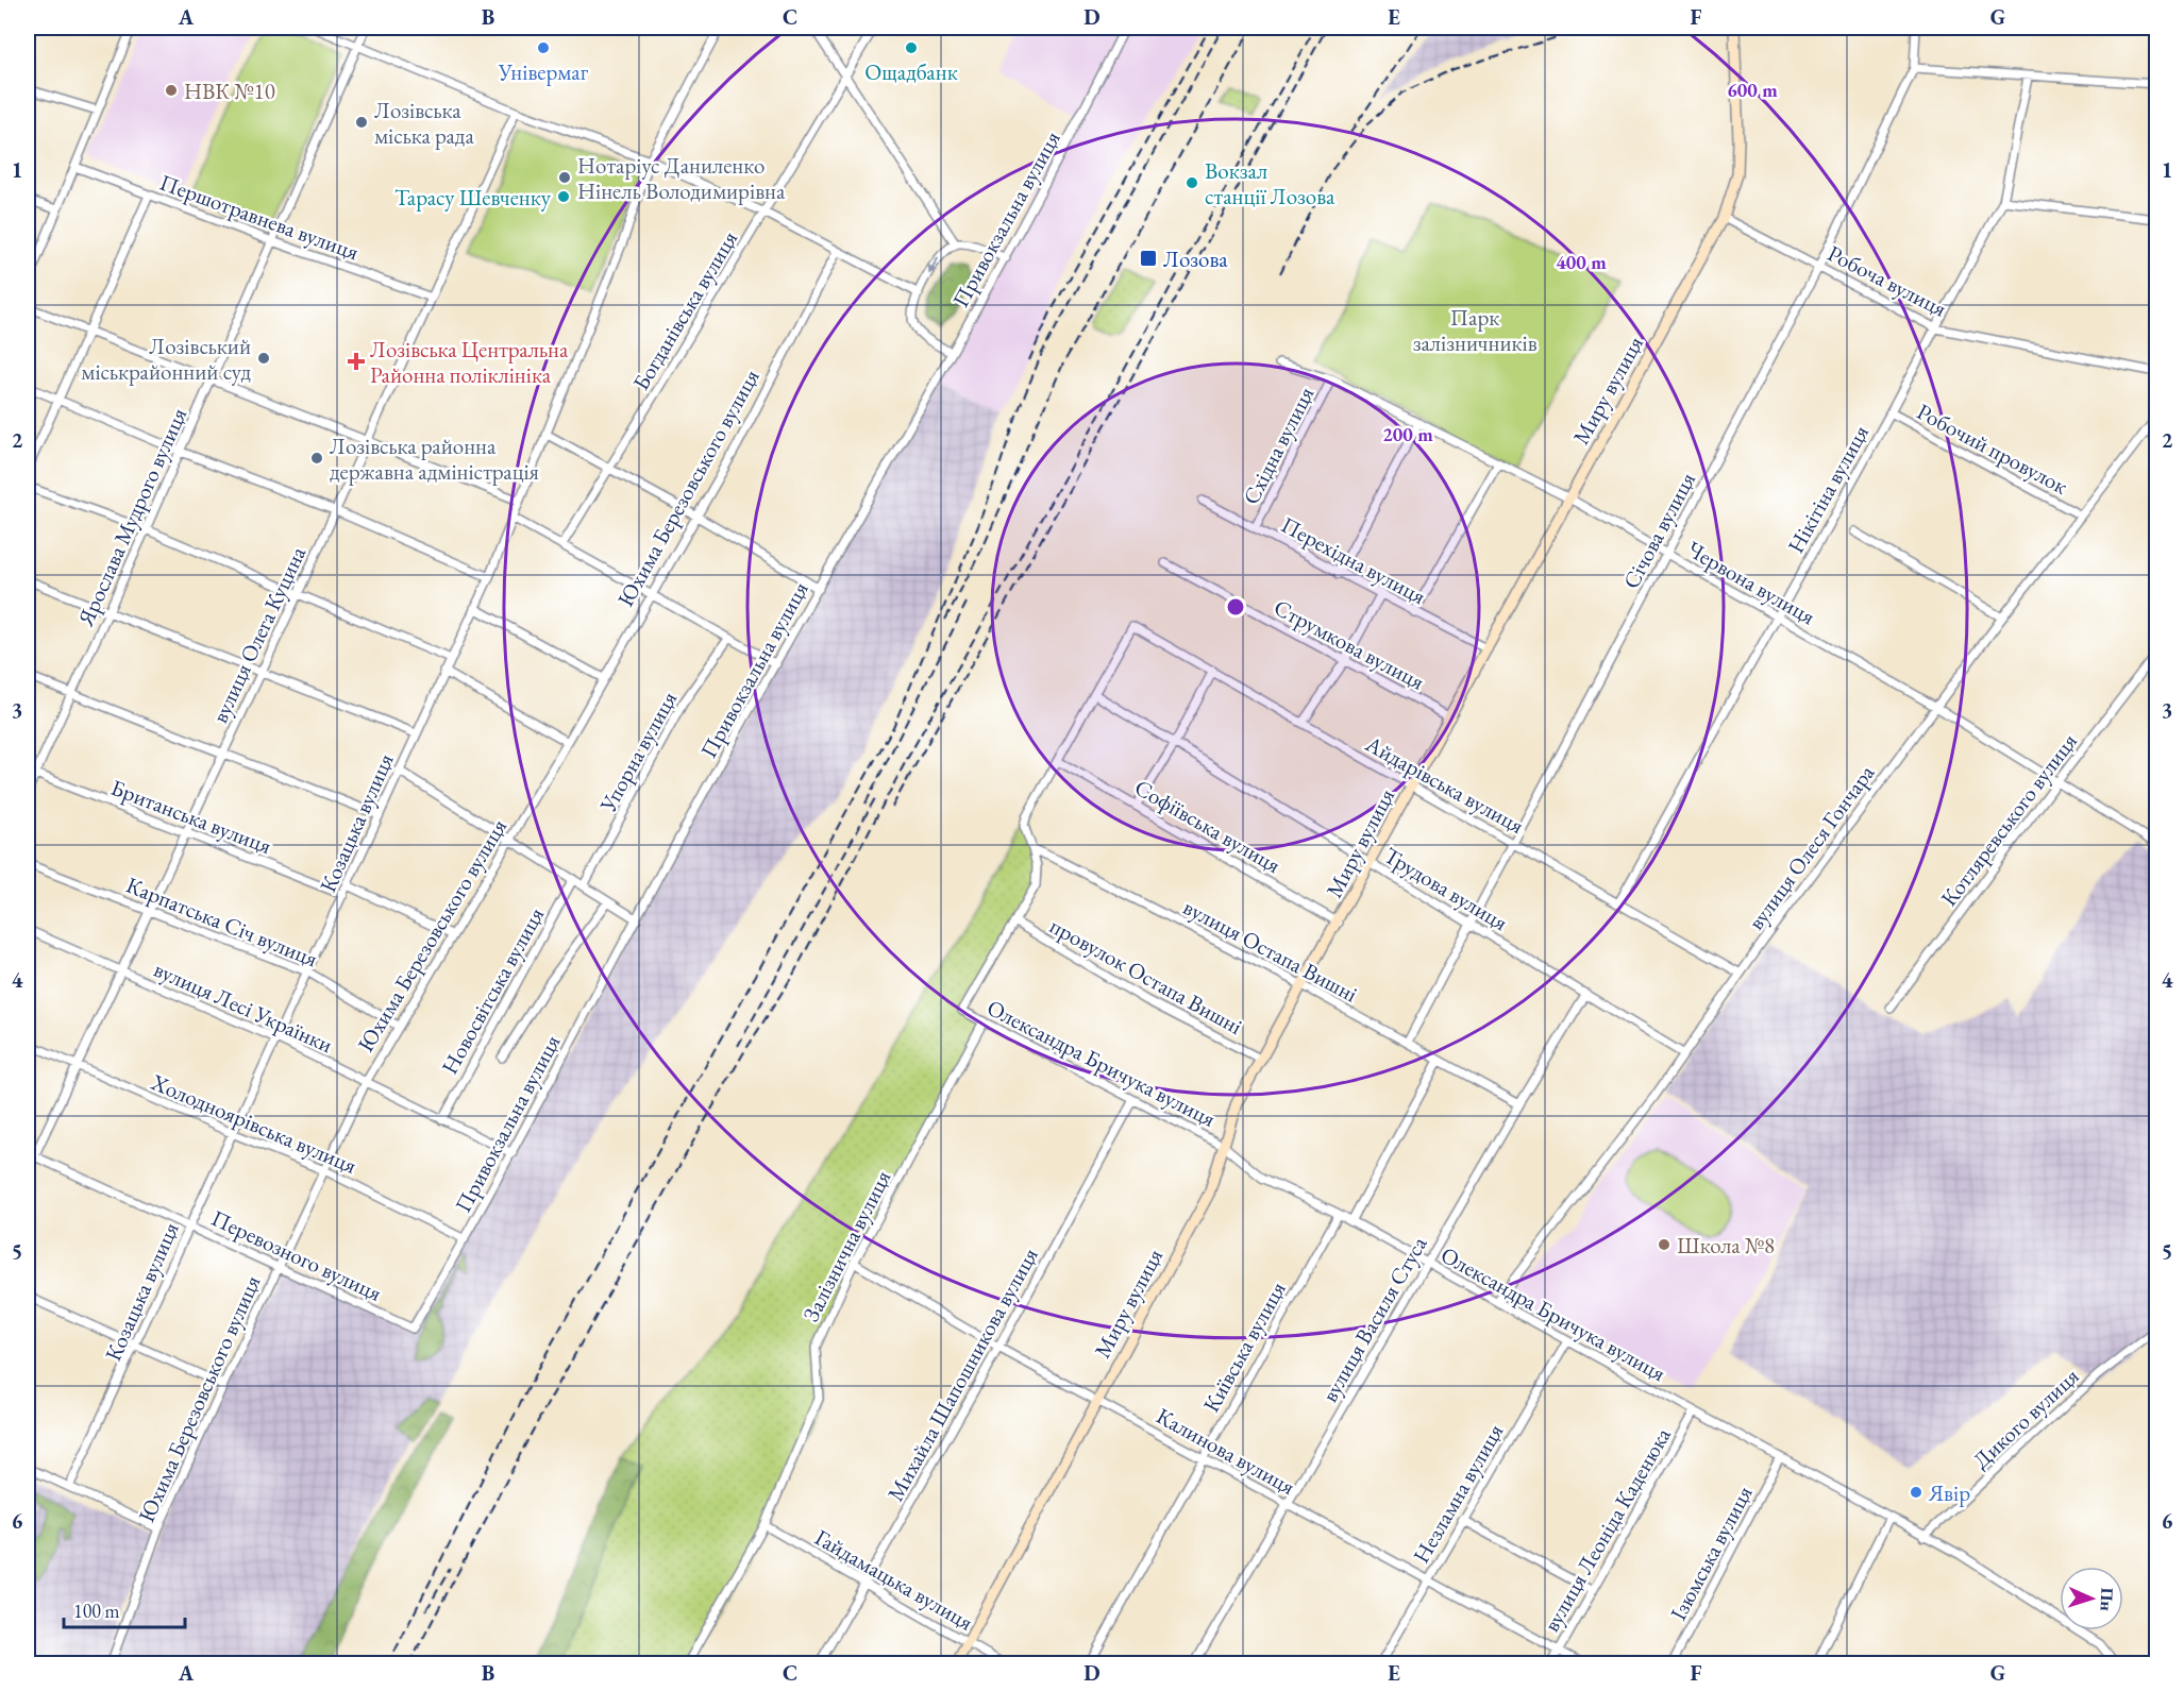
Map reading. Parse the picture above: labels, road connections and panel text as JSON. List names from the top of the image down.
{
  "streets": {
    "main road": ["Миру вулиця"],
    "street": [
      "Першотравнева вулиця",
      "Привокзальна вулиця",
      "Робоча вулиця",
      "Богданівська вулиця",
      "Східна вулиця",
      "Робочий провулок",
      "Юхима Березовського вулиця",
      "Нікітіна вулиця",
      "Ярослава Мудрого вулиця",
      "Січова вулиця",
      "Перехідна вулиця",
      "Червона вулиця",
      "вулиця Олега Куцина",
      "Струмкова вулиця",
      "Упорна вулиця",
      "Айдарівська вулиця",
      "Британська вулиця",
      "Котляревського вулиця",
      "Козацька вулиця",
      "Софіївська вулиця",
      "вулиця Олеся Гончара",
      "Трудова вулиця",
      "Карпатська Січ вулиця",
      "вулиця Остапа Вишні",
      "провулок Остапа Вишні",
      "Новосвітська вулиця",
      "вулиця Лесі Українки",
      "Олександра Бричука вулиця",
      "Холодноярівська вулиця",
      "Залізнична вулиця",
      "Перевозного вулиця",
      "вулиця Василя Стуса",
      "Київська вулиця",
      "Михайла Шапошникова вулиця",
      "Дикого вулиця",
      "Калинова вулиця",
      "Незламна вулиця",
      "вулиця Леоніда Каденюка",
      "Ізюмська вулиця",
      "Гайдамацька вулиця"
    ]
  },
  "crossings": [
    ["Першотравнева вулиця", "Ярослава Мудрого вулиця"],
    ["Першотравнева вулиця", "вулиця Олега Куцина"],
    ["Привокзальна вулиця", "вулиця Лесі Українки"],
    ["Привокзальна вулиця", "Холодноярівська вулиця"],
    ["Привокзальна вулиця", "Перевозного вулиця"],
    ["Робоча вулиця", "Миру вулиця"],
    ["Робоча вулиця", "Нікітіна вулиця"],
    ["Робоча вулиця", "Січова вулиця"],
    ["Миру вулиця", "Перехідна вулиця"],
    ["Миру вулиця", "Червона вулиця"],
    ["Миру вулиця", "Струмкова вулиця"],
    ["Миру вулиця", "Айдарівська вулиця"],
    ["Миру вулиця", "Софіївська вулиця"],
    ["Миру вулиця", "Трудова вулиця"],
    ["Миру вулиця", "вулиця Остапа Вишні"],
    ["Миру вулиця", "провулок Остапа Вишні"],
    ["Миру вулиця", "Олександра Бричука вулиця"],
    ["Миру вулиця", "Калинова вулиця"],
    ["Миру вулиця", "Гайдамацька вулиця"],
    ["Східна вулиця", "Перехідна вулиця"],
    ["Східна вулиця", "Червона вулиця"],
    ["Робочий провулок", "Нікітіна вулиця"],
    ["Робочий провулок", "вулиця Олеся Гончара"],
    ["Юхима Березовського вулиця", "Карпатська Січ вулиця"],
    ["Юхима Березовського вулиця", "вулиця Лесі Українки"],
    ["Юхима Березовського вулиця", "Холодноярівська вулиця"],
    ["Юхима Березовського вулиця", "Перевозного вулиця"],
    ["Нікітіна вулиця", "Червона вулиця"],
    ["Нікітіна вулиця", "Айдарівська вулиця"],
    ["Ярослава Мудрого вулиця", "Британська вулиця"],
    ["Січова вулиця", "Червона вулиця"],
    ["Січова вулиця", "Айдарівська вулиця"],
    ["Січова вулиця", "Трудова вулиця"],
    ["Січова вулиця", "вулиця Остапа Вишні"],
    ["Червона вулиця", "Котляревського вулиця"],
    ["Червона вулиця", "вулиця Олеся Гончара"],
    ["вулиця Олега Куцина", "Британська вулиця"],
    ["вулиця Олега Куцина", "Карпатська Січ вулиця"],
    ["вулиця Олега Куцина", "вулиця Лесі Українки"],
    ["вулиця Олега Куцина", "Холодноярівська вулиця"],
    ["вулиця Олега Куцина", "Перевозного вулиця"],
    ["Айдарівська вулиця", "вулиця Олеся Гончара"],
    ["Айдарівська вулиця", "Трудова вулиця"],
    ["Британська вулиця", "Козацька вулиця"],
    ["Козацька вулиця", "Карпатська Січ вулиця"],
    ["Козацька вулиця", "вулиця Лесі Українки"],
    ["Козацька вулиця", "Холодноярівська вулиця"],
    ["Козацька вулиця", "Перевозного вулиця"],
    ["вулиця Олеся Гончара", "Трудова вулиця"],
    ["вулиця Олеся Гончара", "Олександра Бричука вулиця"],
    ["Трудова вулиця", "вулиця Василя Стуса"],
    ["вулиця Остапа Вишні", "вулиця Василя Стуса"],
    ["провулок Остапа Вишні", "Олександра Бричука вулиця"],
    ["Новосвітська вулиця", "вулиця Лесі Українки"],
    ["Олександра Бричука вулиця", "Залізнична вулиця"],
    ["Олександра Бричука вулиця", "вулиця Василя Стуса"],
    ["Олександра Бричука вулиця", "Київська вулиця"],
    ["Олександра Бричука вулиця", "Михайла Шапошникова вулиця"],
    ["Олександра Бричука вулиця", "Дикого вулиця"],
    ["Олександра Бричука вулиця", "Незламна вулиця"],
    ["Олександра Бричука вулиця", "вулиця Леоніда Каденюка"],
    ["Олександра Бричука вулиця", "Ізюмська вулиця"],
    ["Залізнична вулиця", "Калинова вулиця"],
    ["Залізнична вулиця", "Гайдамацька вулиця"],
    ["вулиця Василя Стуса", "Калинова вулиця"],
    ["Київська вулиця", "Калинова вулиця"],
    ["Михайла Шапошникова вулиця", "Калинова вулиця"],
    ["Михайла Шапошникова вулиця", "Гайдамацька вулиця"],
    ["Калинова вулиця", "Незламна вулиця"],
    ["Калинова вулиця", "вулиця Леоніда Каденюка"]
  ],
  "parks": ["Парк залізничників"],
  "places": {
    "other": [
      "Універмаг",
      "Ощадбанк",
      "НВК №10",
      "Лозівська міська рада",
      "Нотаріус Даниленко Нінель Володимирівна",
      "Вокзал станції Лозова",
      "Тарасу Шевченку",
      "Лозівський міськрайонний суд",
      "Лозівська районна державна адміністрація",
      "Школа №8",
      "Явiр"
    ],
    "transit": ["Лозова"],
    "health": ["Лозівська Центральна Районна поліклініка"]
  },
  "scale_bar": "100 m",
  "north": "right",
  "grid": {
    "columns": [
      "A",
      "B",
      "C",
      "D",
      "E",
      "F",
      "G"
    ],
    "rows": [
      "1",
      "2",
      "3",
      "4",
      "5",
      "6"
    ]
  },
  "rings": ["600 m", "400 m", "200 m"]
}
